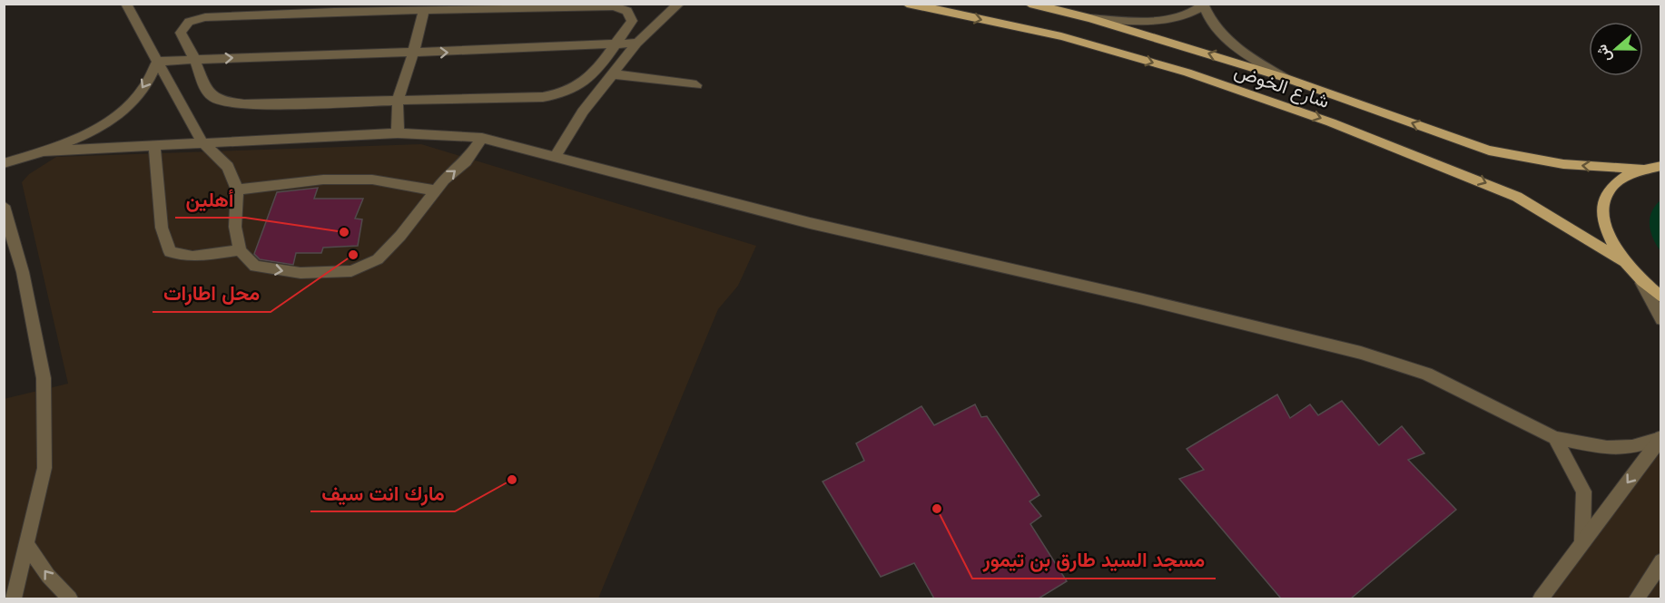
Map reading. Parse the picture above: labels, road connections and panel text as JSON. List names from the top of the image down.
{
  "streets": {
    "main road": ["شارع الخوض"]
  },
  "places": [
    "أهلين",
    "محل اطارات",
    "مارك انت سيف",
    "مسجد السيد طارق بن تيمور"
  ],
  "north": "left"
}
